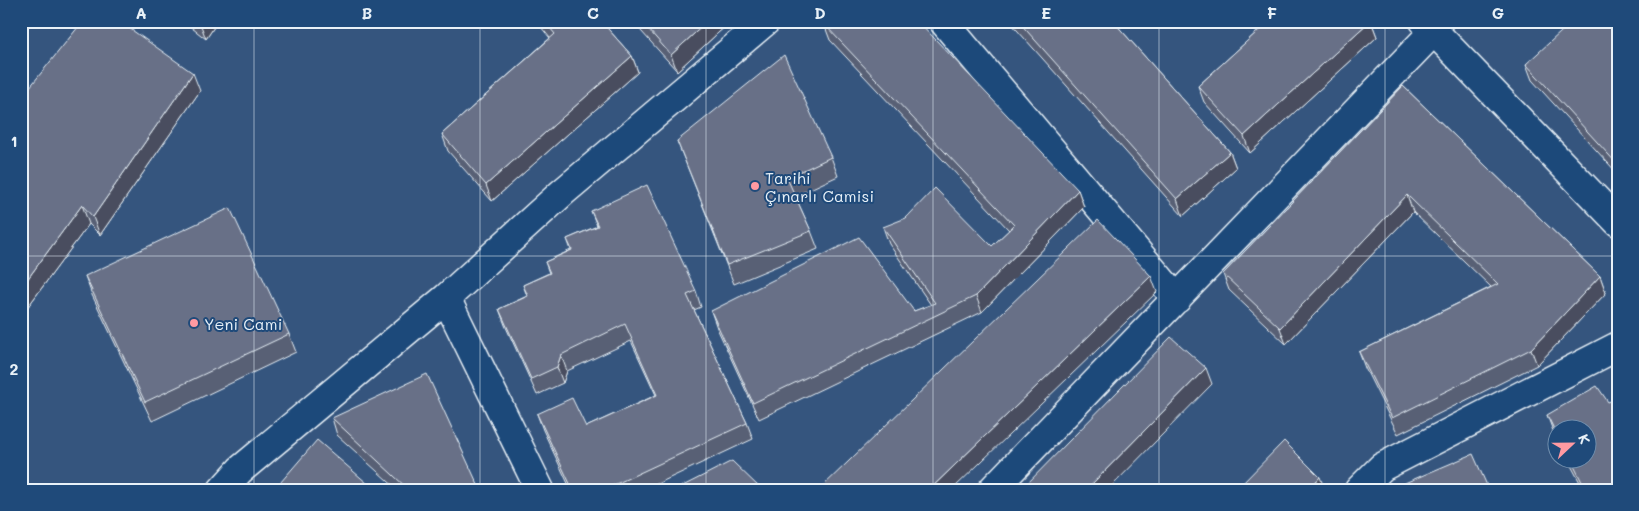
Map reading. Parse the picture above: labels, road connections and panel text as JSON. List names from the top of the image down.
{
  "places": ["Tarihi Çınarlı Camisi", "Yeni Cami"],
  "north": "right",
  "grid": {
    "columns": [
      "A",
      "B",
      "C",
      "D",
      "E",
      "F",
      "G"
    ],
    "rows": ["1", "2"]
  }
}
